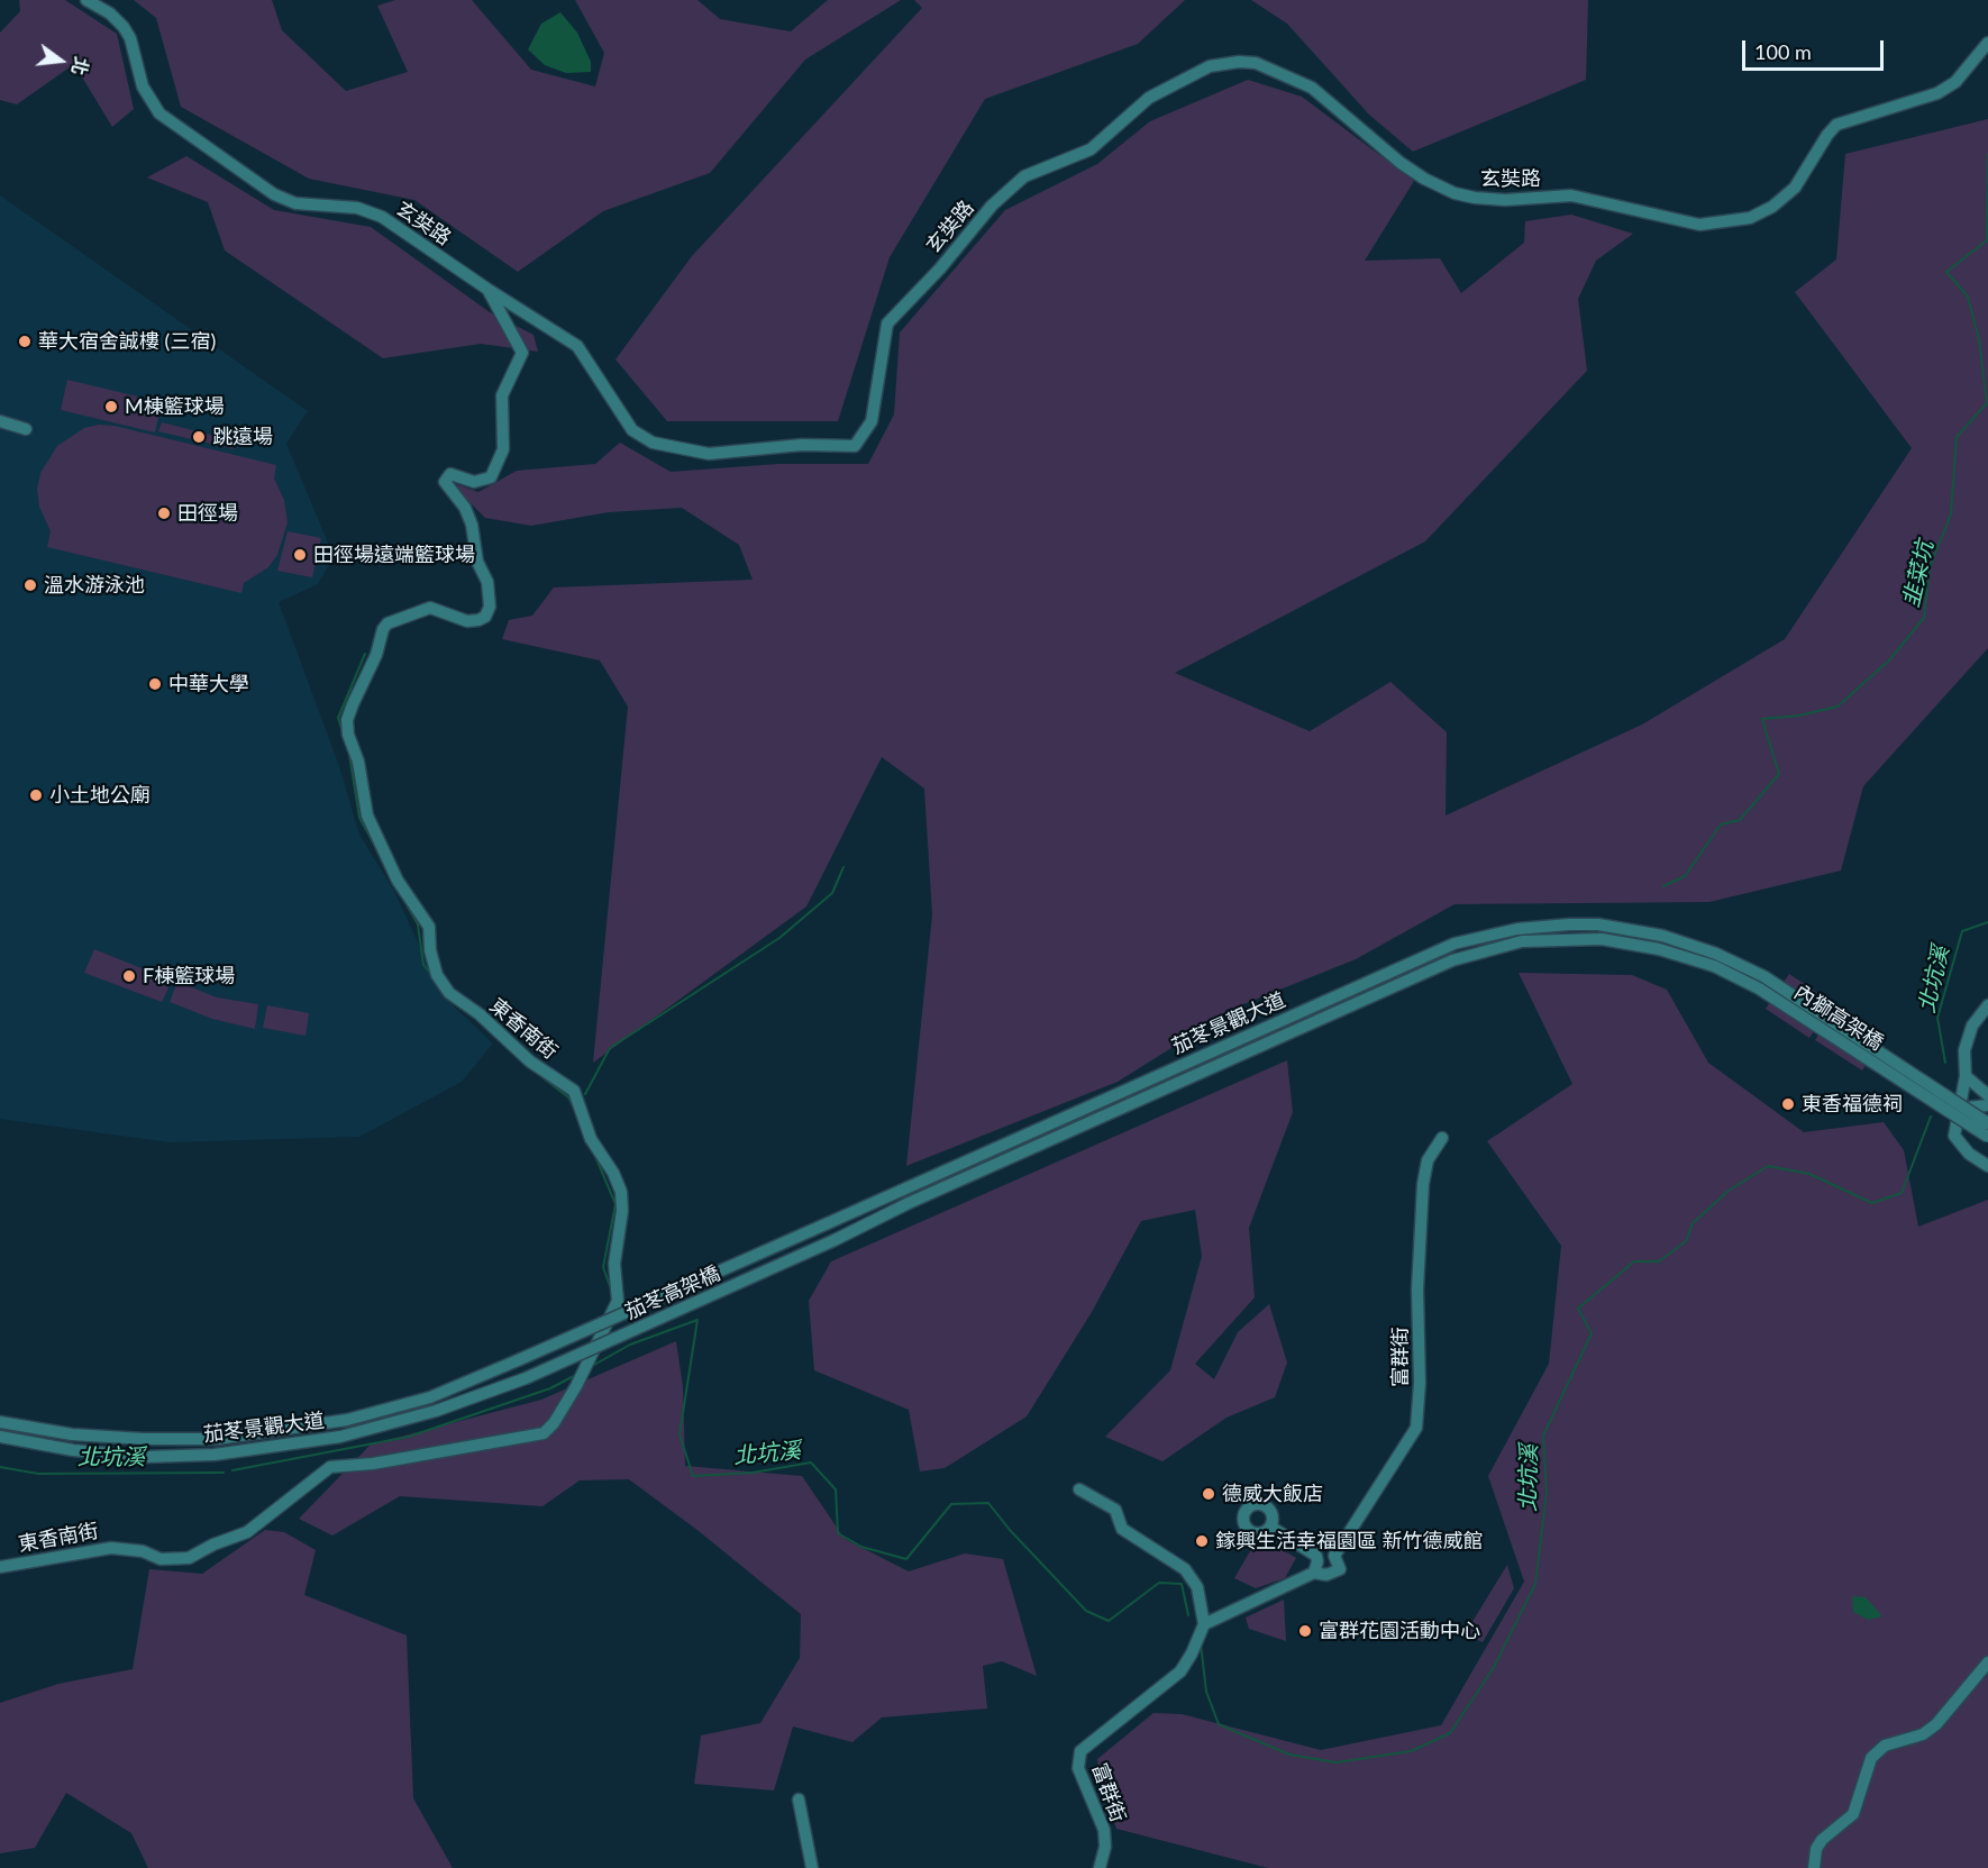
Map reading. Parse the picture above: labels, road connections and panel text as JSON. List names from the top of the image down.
{
  "streets": {
    "street": [
      "玄奘路",
      "內獅高架橋",
      "茄苳景觀大道",
      "東香南街",
      "茄苳高架橋",
      "富群街"
    ]
  },
  "crossings": [
    ["玄奘路", "東香南街"],
    ["內獅高架橋", "茄苳景觀大道"],
    ["茄苳景觀大道", "茄苳高架橋"]
  ],
  "water": ["韭菜坑", "北坑溪"],
  "places": [
    "華大宿舍誠樓 (三宿)",
    "M棟籃球場",
    "跳遠場",
    "田徑場",
    "田徑場遠端籃球場",
    "溫水游泳池",
    "中華大學",
    "小土地公廟",
    "F棟籃球場",
    "東香福德祠",
    "德威大飯店",
    "鎵興生活幸福園區 新竹德威館",
    "富群花園活動中心"
  ],
  "scale_bar": "100 m",
  "north": "right"
}
